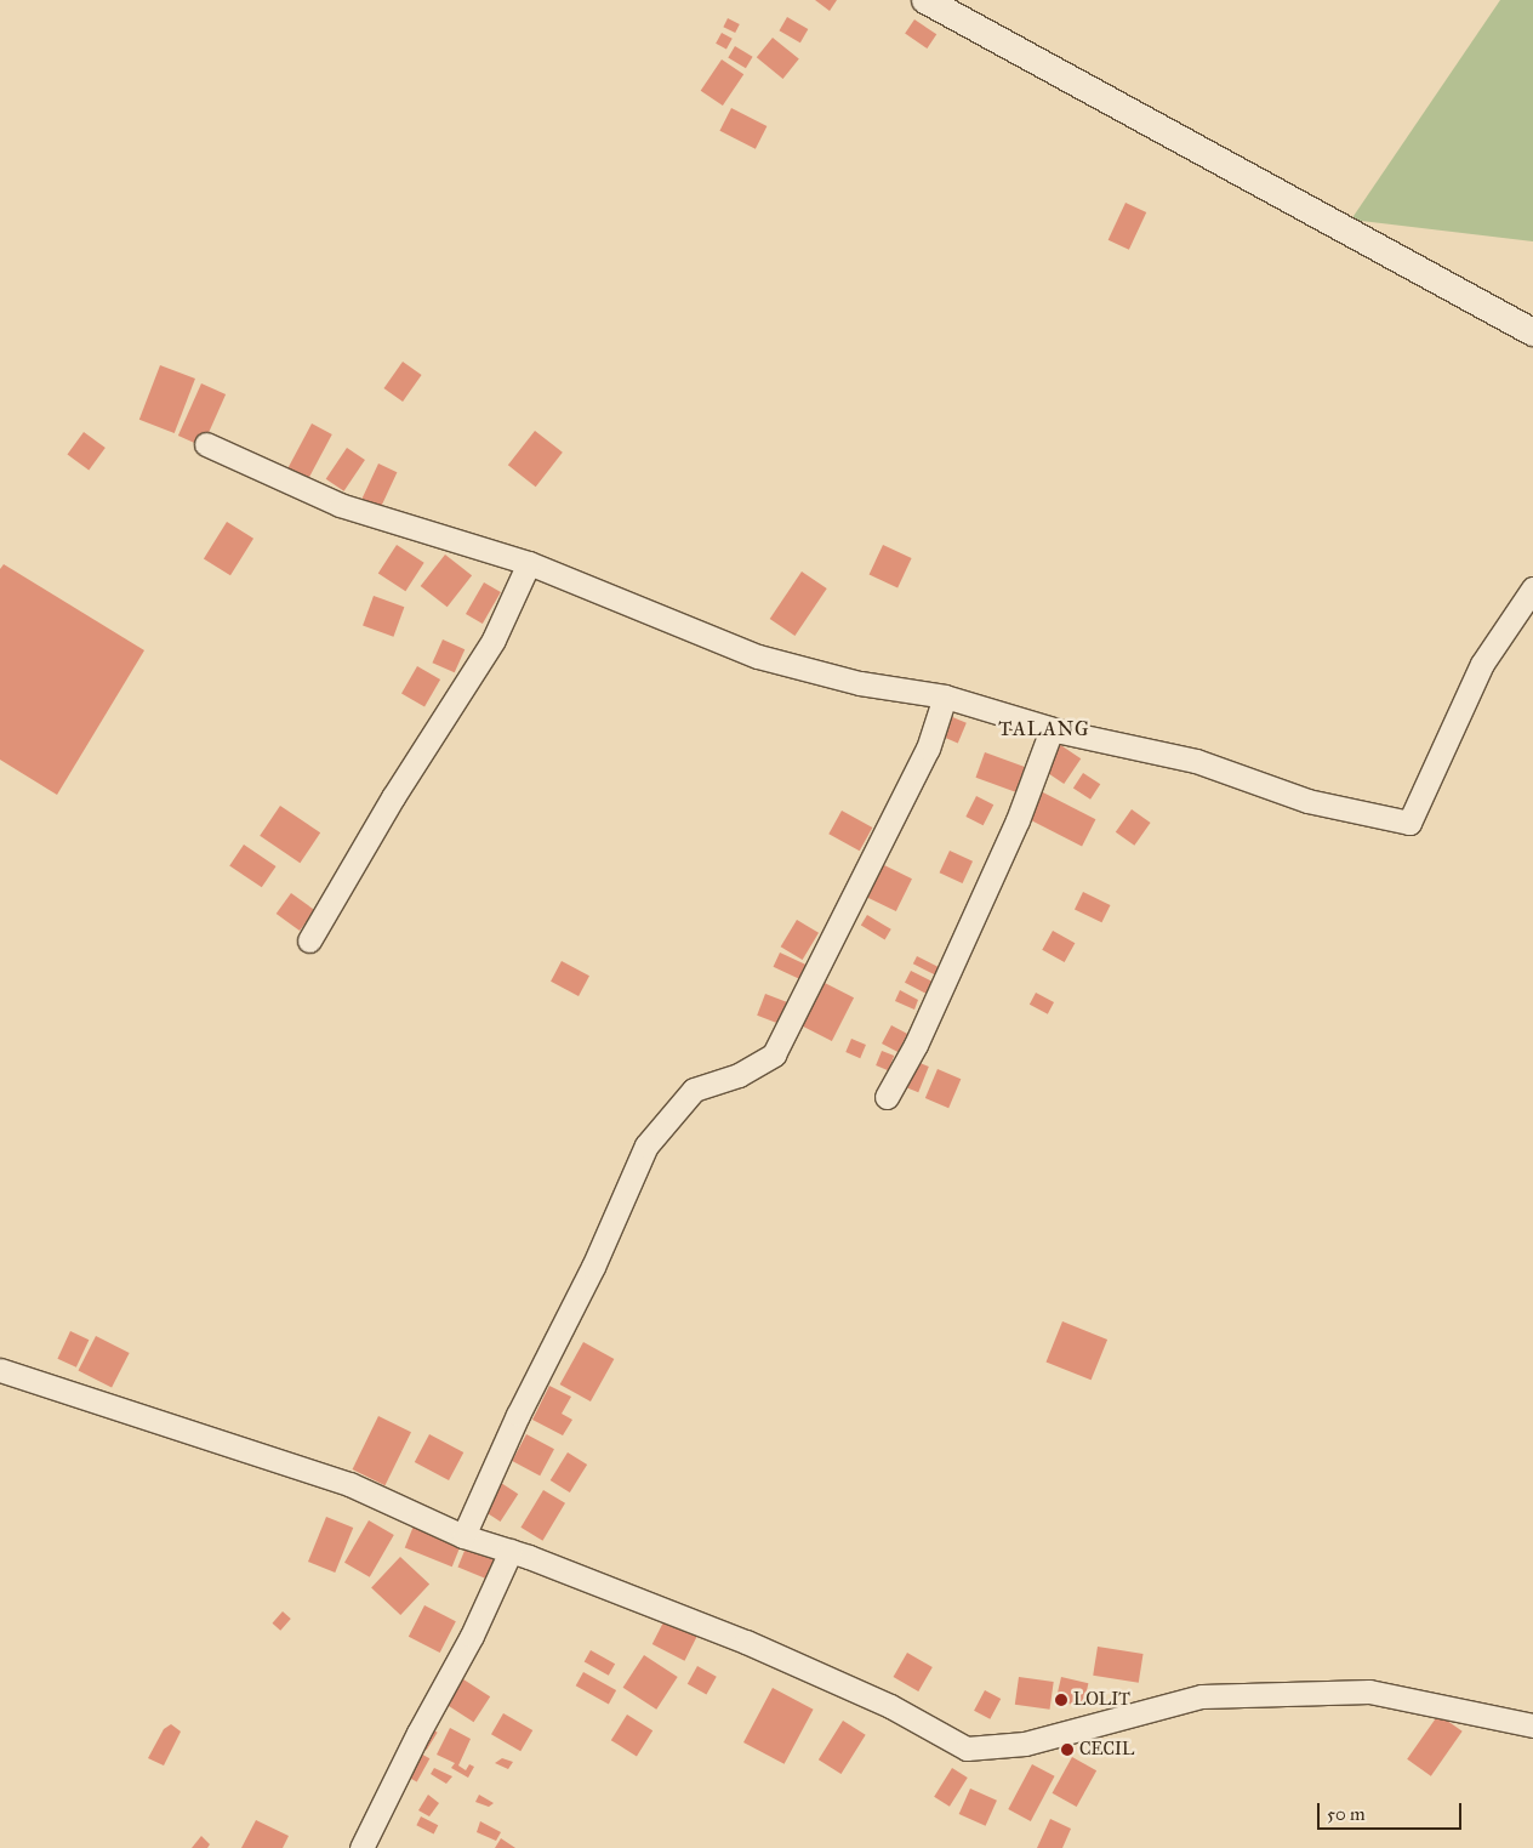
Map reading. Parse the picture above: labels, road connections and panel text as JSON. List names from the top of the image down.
{
  "districts": ["TALANG"],
  "places": ["LOLIT", "CECIL"],
  "scale_bar": "50 m"
}
